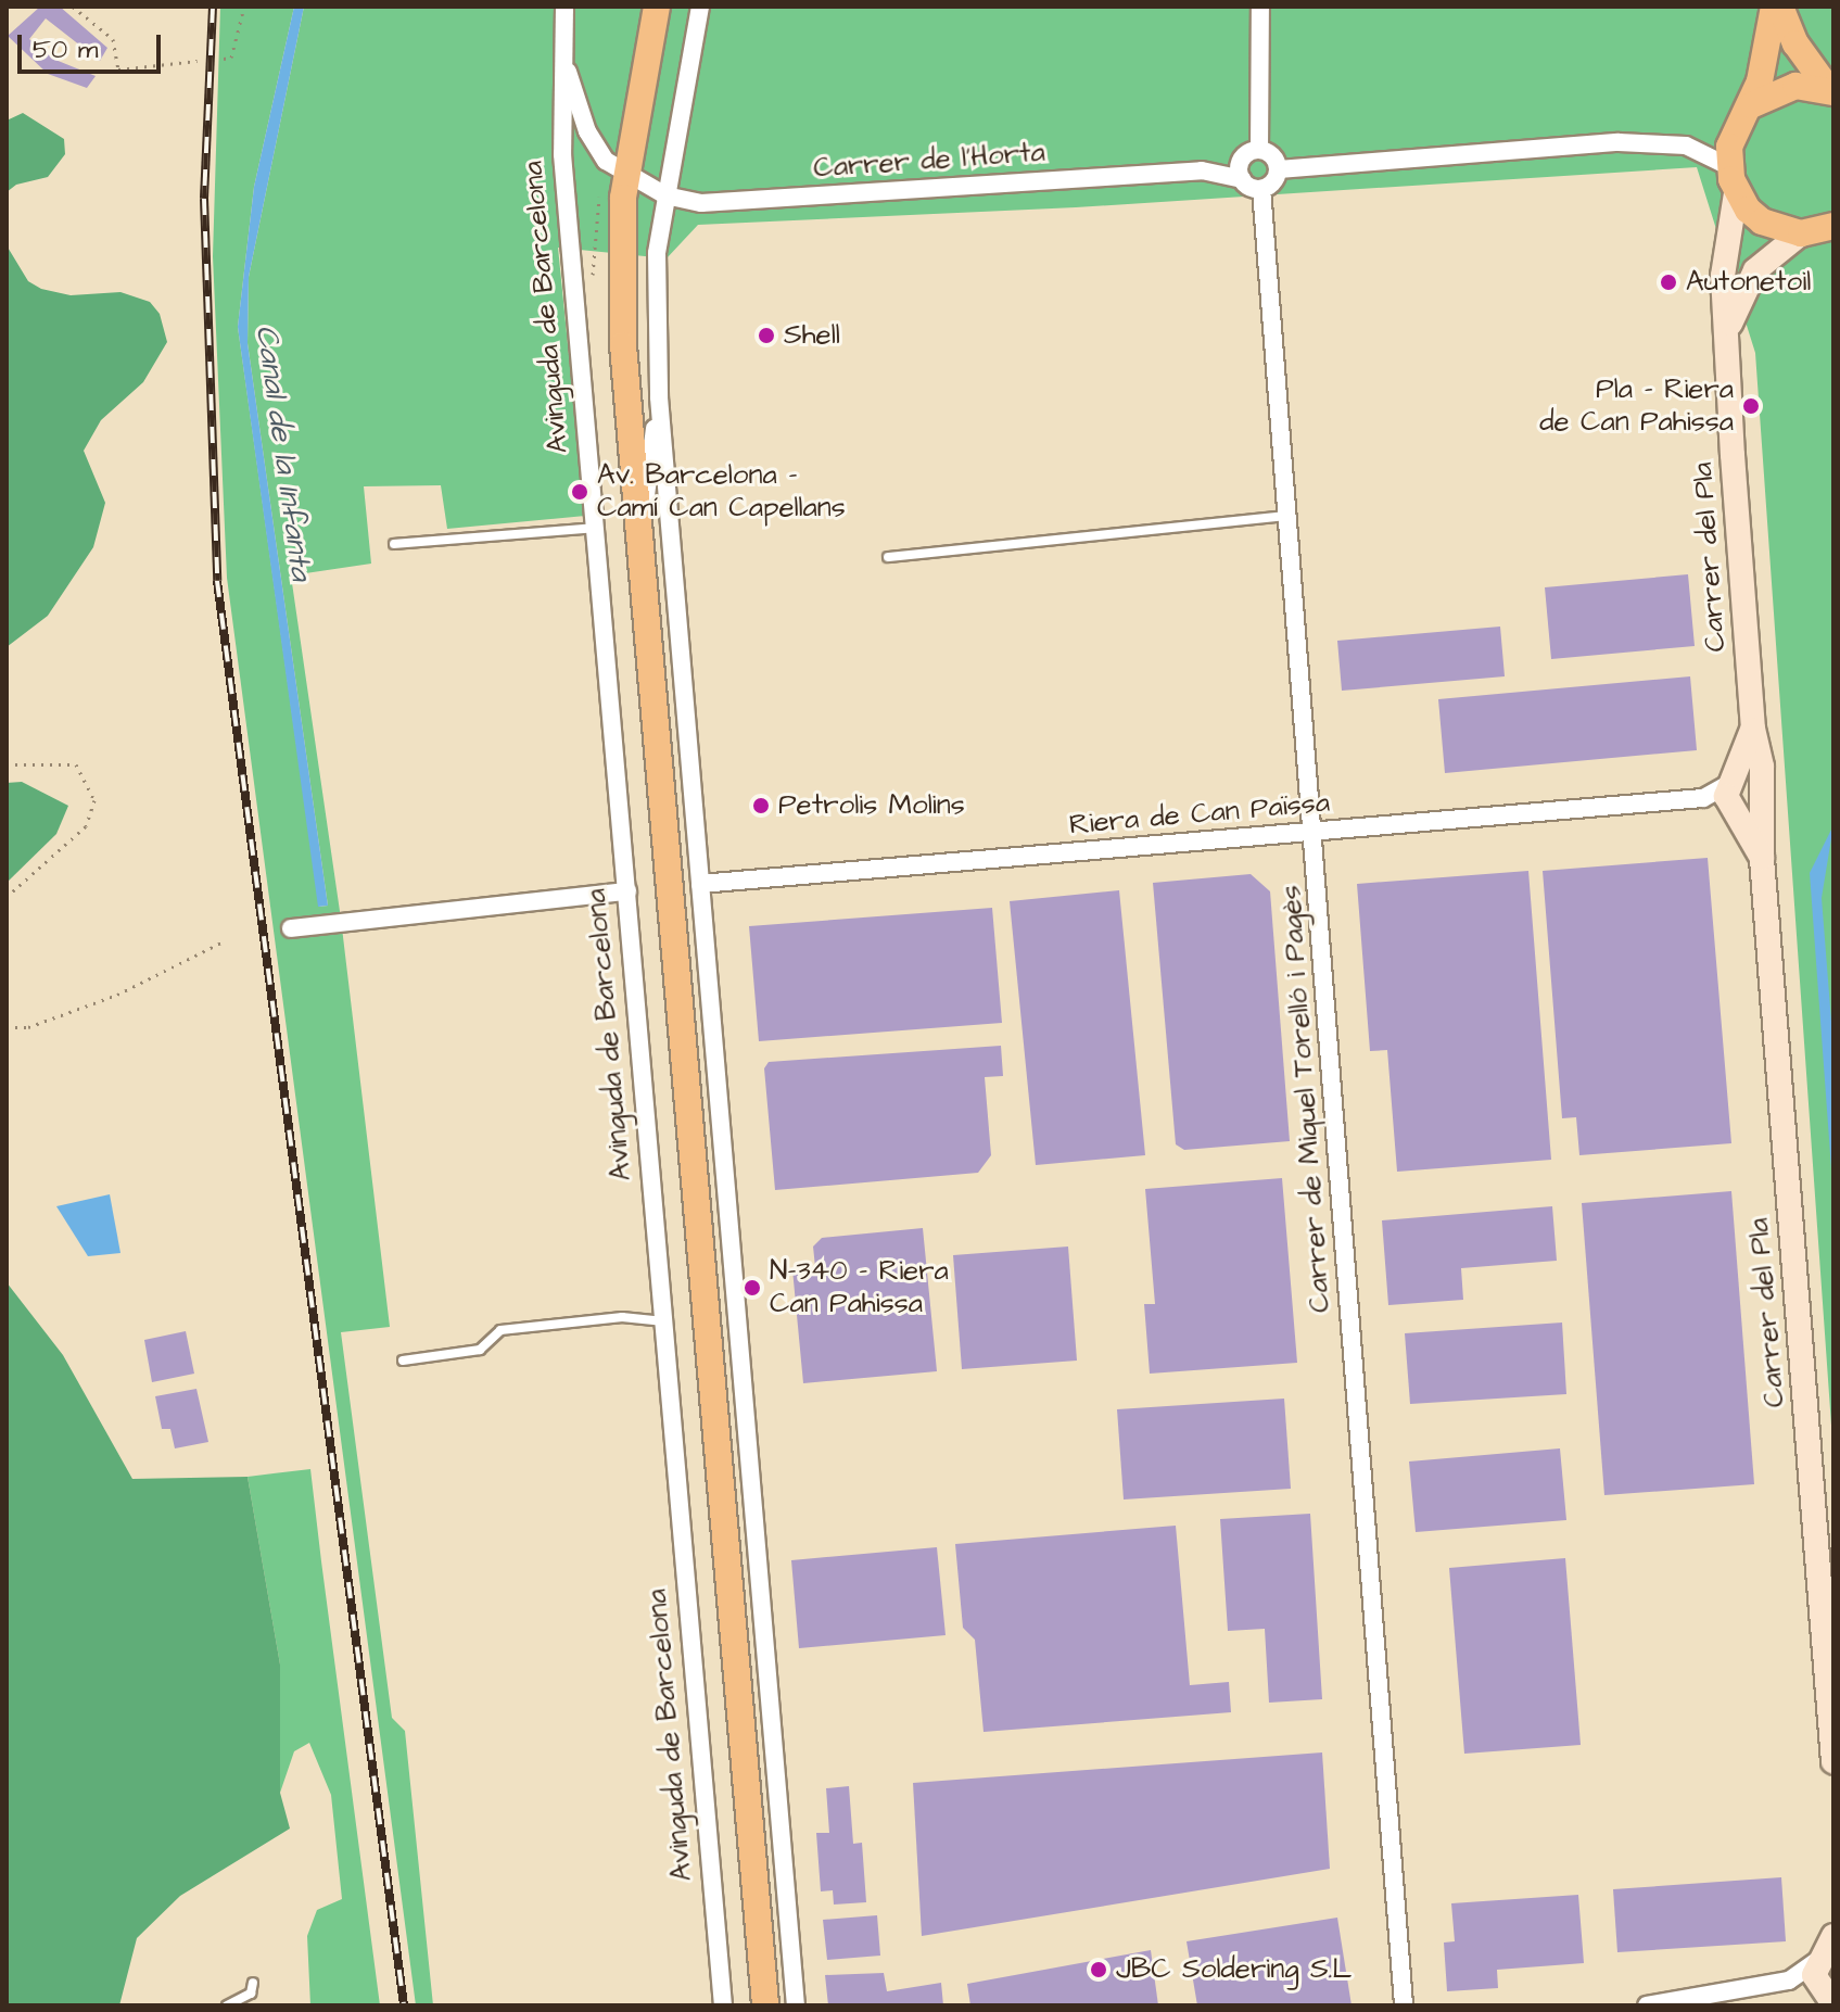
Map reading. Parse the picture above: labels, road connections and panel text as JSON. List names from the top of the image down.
{
  "streets": {
    "main road": ["Carrer del Pla"],
    "street": [
      "Carrer de l'Horta",
      "Avinguda de Barcelona",
      "Riera de Can Païssa",
      "Carrer de Miquel Torelló i Pagès"
    ]
  },
  "crossings": [
    ["Carrer de l'Horta", "Avinguda de Barcelona"],
    ["Carrer de l'Horta", "Carrer de Miquel Torelló i Pagès"],
    ["Carrer del Pla", "Riera de Can Païssa"],
    ["Riera de Can Païssa", "Carrer de Miquel Torelló i Pagès"]
  ],
  "water": ["Canal de la Infanta"],
  "places": [
    "Autonetoil",
    "Shell",
    "Pla - Riera de Can Pahissa",
    "Av. Barcelona - Camí Can Capellans",
    "Petrolis Molins",
    "N-340 - Riera Can Pahissa",
    "JBC Soldering S.L"
  ],
  "scale_bar": "50 m"
}
